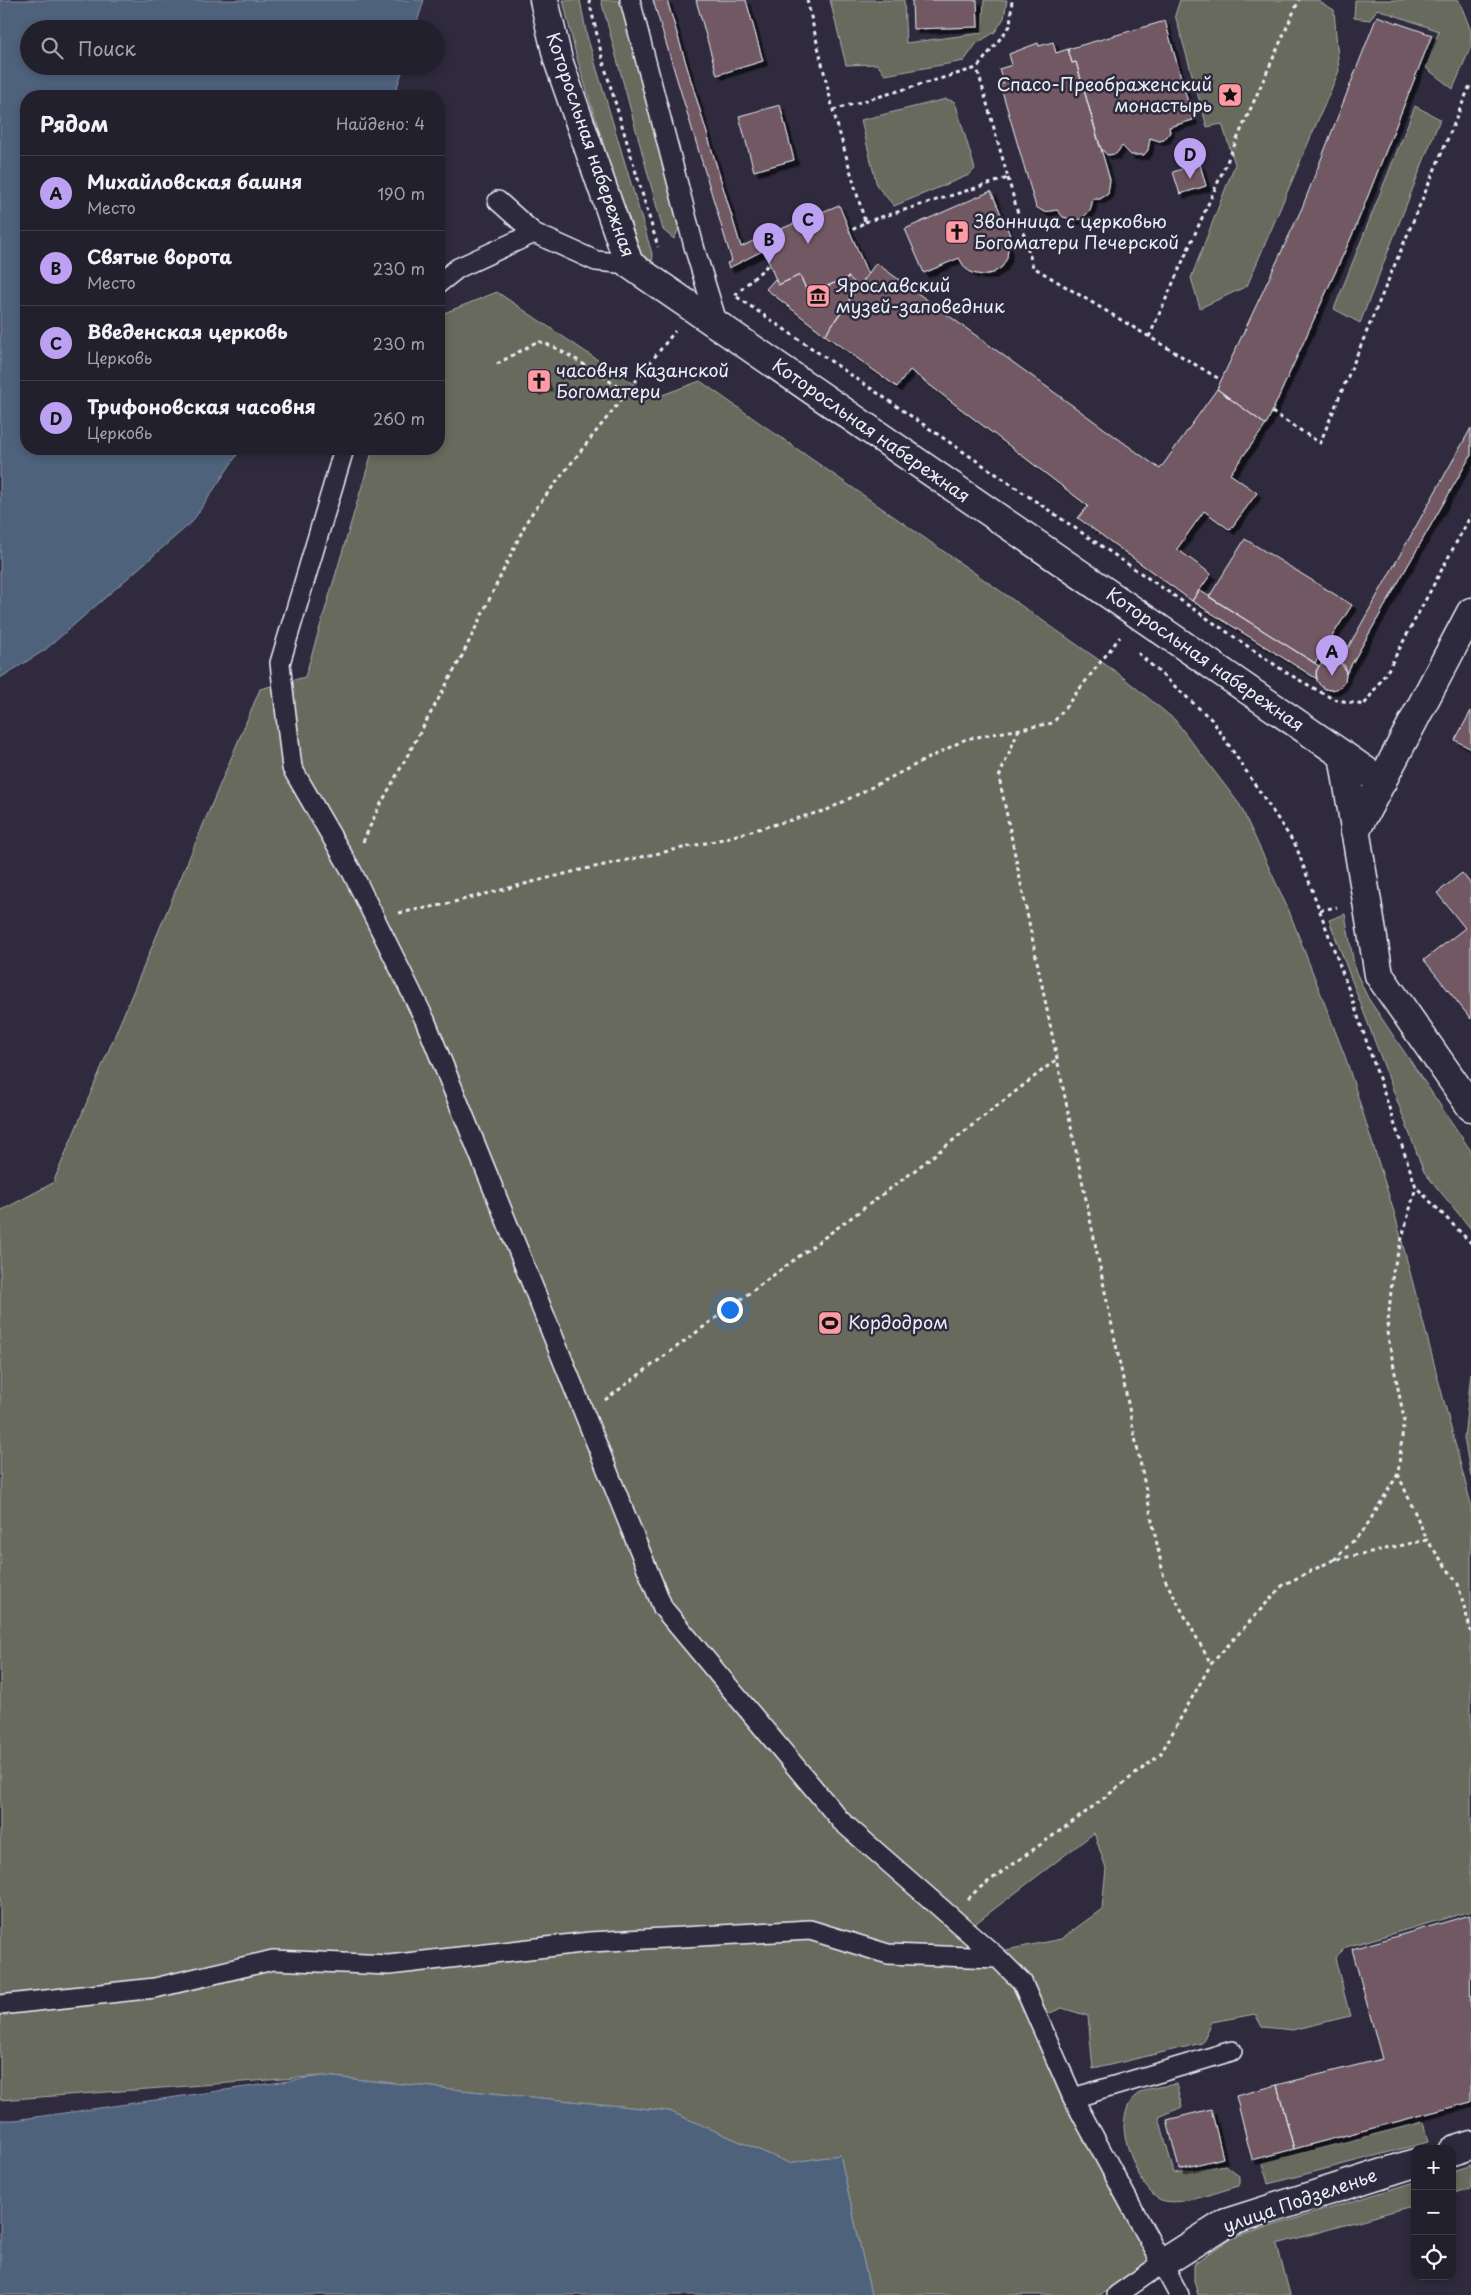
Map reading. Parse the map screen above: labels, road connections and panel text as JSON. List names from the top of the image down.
{
  "streets": {
    "street": ["Которосльная набережная", "улица Подзеленье"]
  },
  "places": {
    "place": ["Спасо-Преображенский монастырь"],
    "church": ["Звонница с церковью Богоматери Печерской", "часовня Казанской Богоматери"],
    "museum": ["Ярославский музей-заповедник"],
    "sports": ["Кордодром"]
  },
  "page": {
    "search": "Поиск",
    "heading": ["Рядом", "Найдено: 4"],
    "pins": [
      "D",
      "C",
      "B",
      "A"
    ],
    "list": [
      {
        "mark": "A",
        "name": "Михайловская башня",
        "note": "Место",
        "value": "190 m"
      },
      {
        "mark": "B",
        "name": "Святые ворота",
        "note": "Место",
        "value": "230 m"
      },
      {
        "mark": "C",
        "name": "Введенская церковь",
        "note": "Церковь",
        "value": "230 m"
      },
      {
        "mark": "D",
        "name": "Трифоновская часовня",
        "note": "Церковь",
        "value": "260 m"
      }
    ],
    "map_buttons": ["+", "−"]
  }
}
